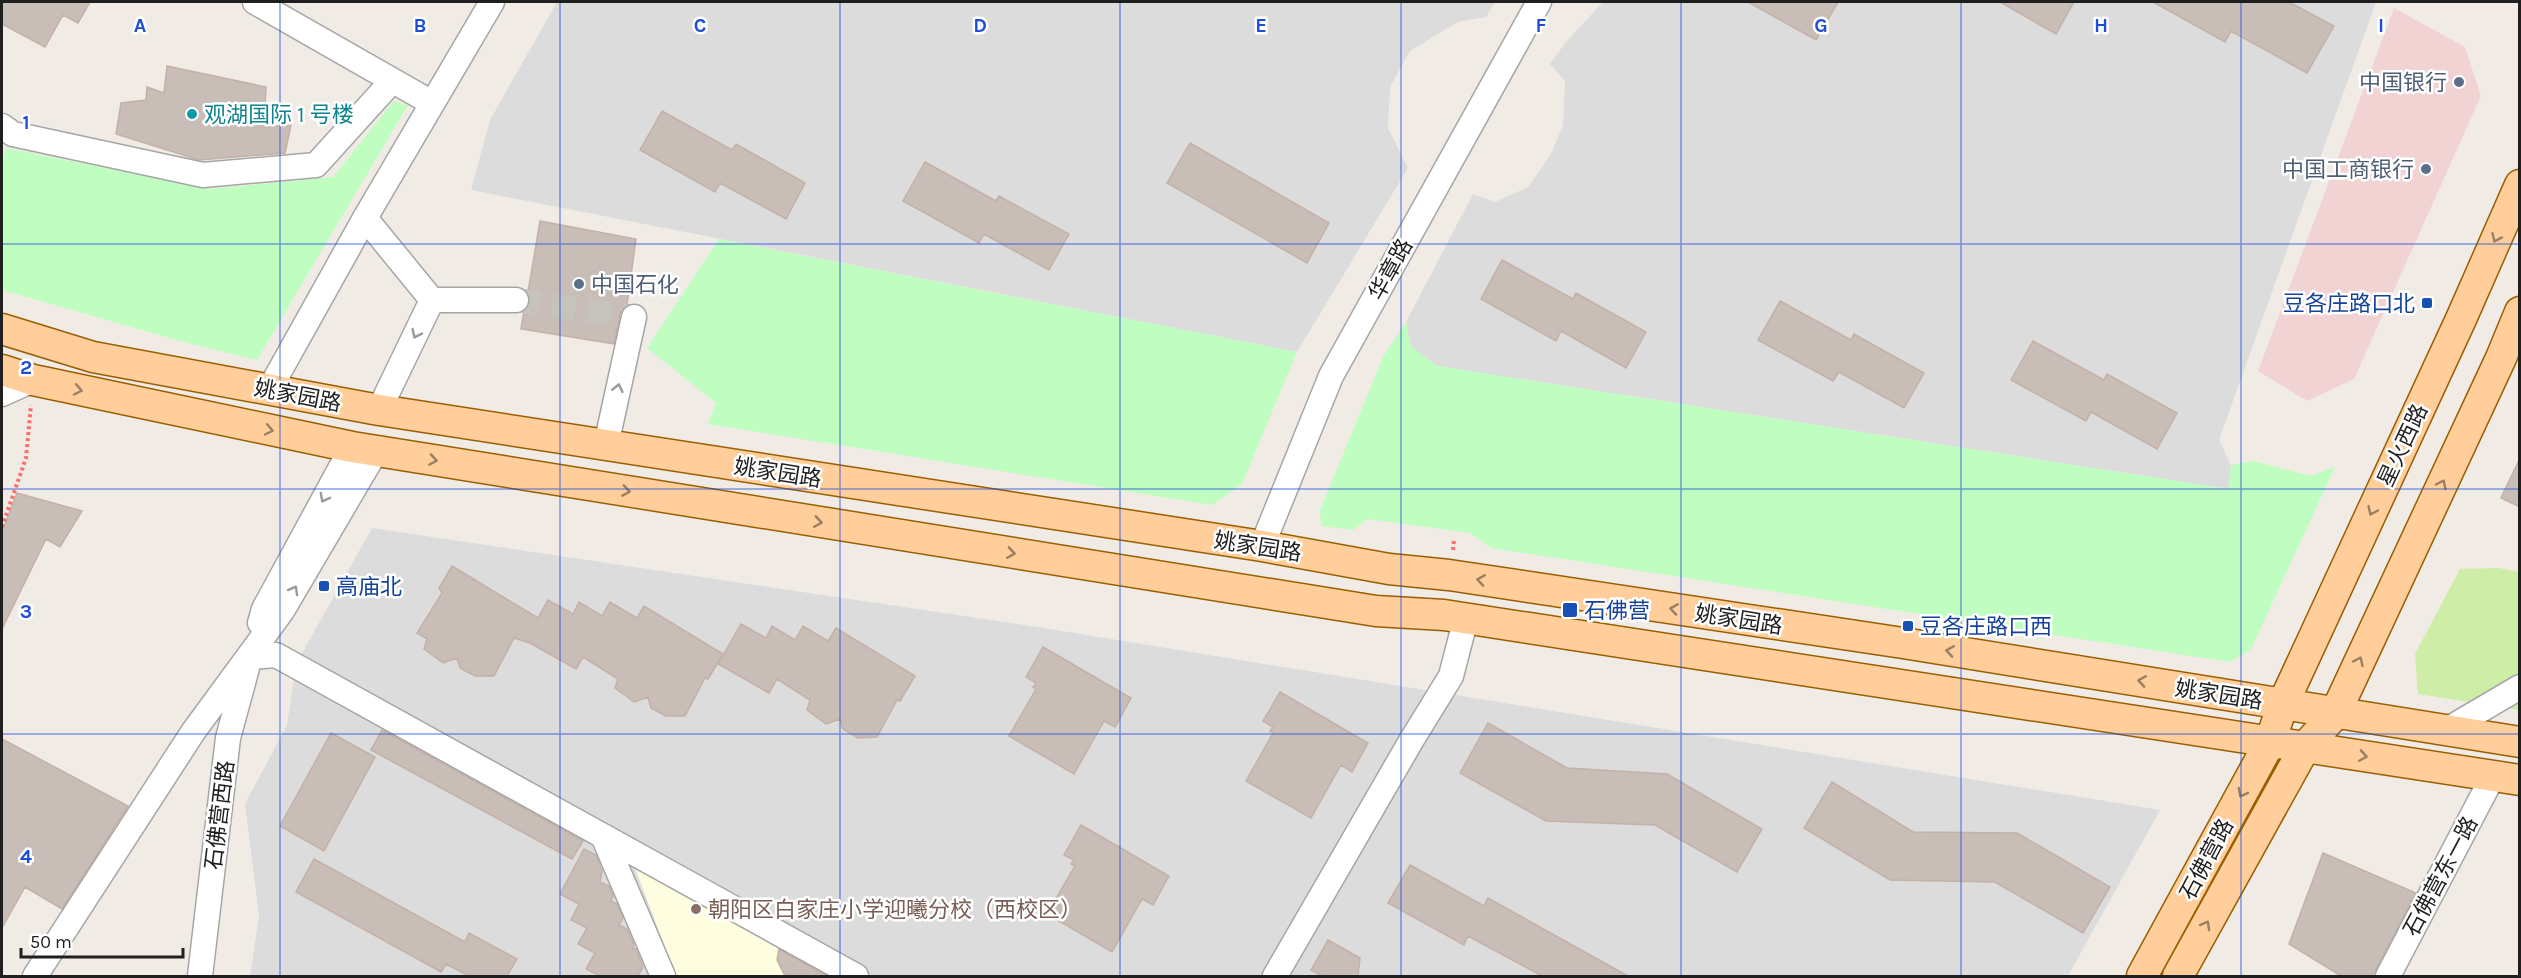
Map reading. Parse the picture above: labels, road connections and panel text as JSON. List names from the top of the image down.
{
  "streets": {
    "main road": ["姚家园路", "星火西路", "石佛营路"],
    "street": ["华章路", "石佛营西路", "石佛营东一路"]
  },
  "crossings": [
    ["华章路", "姚家园路"],
    ["姚家园路", "星火西路"],
    ["姚家园路", "石佛营西路"],
    ["姚家园路", "石佛营路"],
    ["姚家园路", "石佛营东一路"],
    ["星火西路", "石佛营路"]
  ],
  "places": {
    "other": [
      "中国银行",
      "观湖国际 1 号楼",
      "中国工商银行",
      "中国石化",
      "朝阳区白家庄小学迎曦分校（西校区）"
    ],
    "transit": [
      "豆各庄路口北",
      "高庙北",
      "石佛营",
      "豆各庄路口西"
    ]
  },
  "scale_bar": "50 m",
  "grid": {
    "columns": [
      "A",
      "B",
      "C",
      "D",
      "E",
      "F",
      "G",
      "H",
      "I"
    ],
    "rows": [
      "1",
      "2",
      "3",
      "4"
    ]
  }
}
